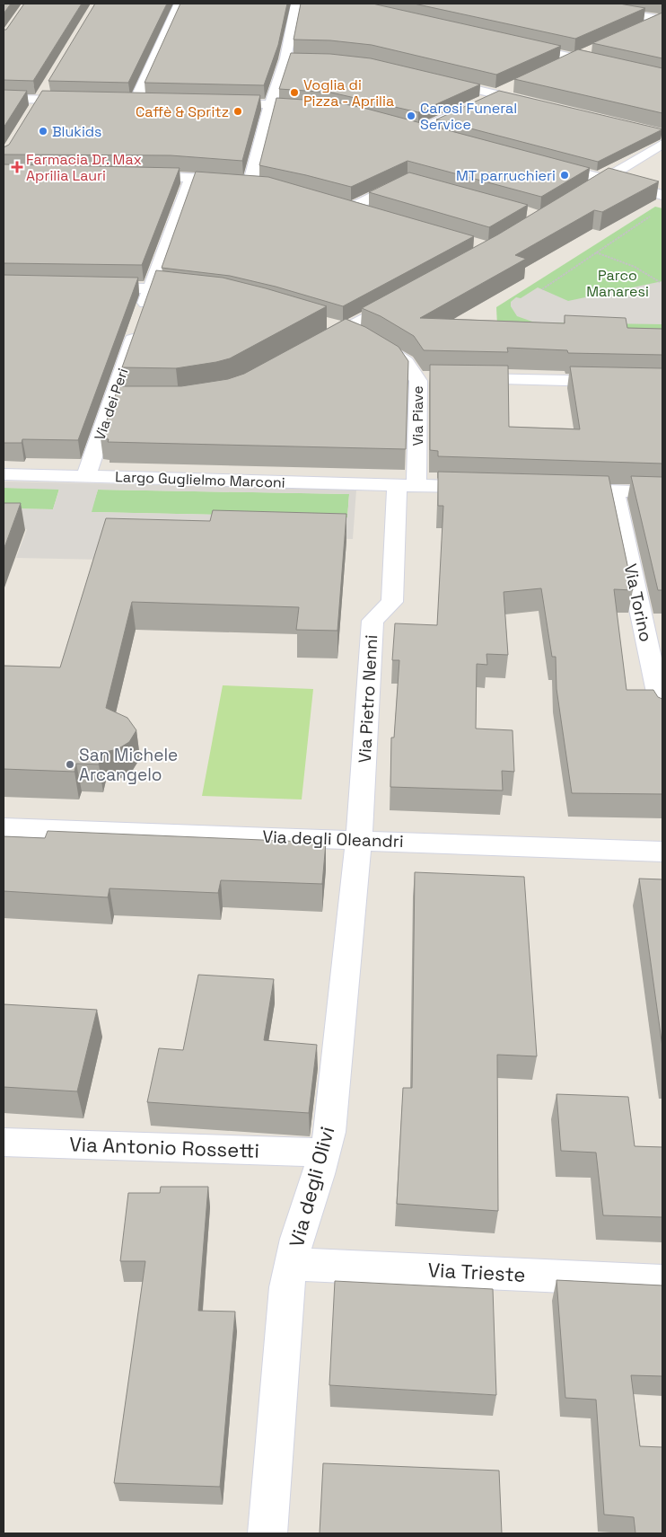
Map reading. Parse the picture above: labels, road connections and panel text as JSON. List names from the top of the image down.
{
  "streets": {
    "street": [
      "Via dei Peri",
      "Via Piave",
      "Largo Guglielmo Marconi",
      "Via Torino",
      "Via Pietro Nenni",
      "Via degli Oleandri",
      "Via Antonio Rossetti",
      "Via degli Olivi",
      "Via Trieste"
    ]
  },
  "crossings": [
    ["Via dei Peri", "Largo Guglielmo Marconi"],
    ["Via Piave", "Largo Guglielmo Marconi"],
    ["Via Piave", "Via Pietro Nenni"],
    ["Largo Guglielmo Marconi", "Via Pietro Nenni"],
    ["Via Pietro Nenni", "Via degli Oleandri"],
    ["Via Pietro Nenni", "Via degli Olivi"],
    ["Via degli Oleandri", "Via degli Olivi"],
    ["Via Antonio Rossetti", "Via degli Olivi"],
    ["Via degli Olivi", "Via Trieste"]
  ],
  "parks": ["Parco Manaresi"],
  "places": {
    "other": [
      "Voglia di Pizza - Aprilia",
      "Caffè & Spritz",
      "Carosi Funeral Service",
      "Blukids",
      "MT parruchieri",
      "San Michele Arcangelo"
    ],
    "health": ["Farmacia Dr. Max Aprilia Lauri"]
  }
}
